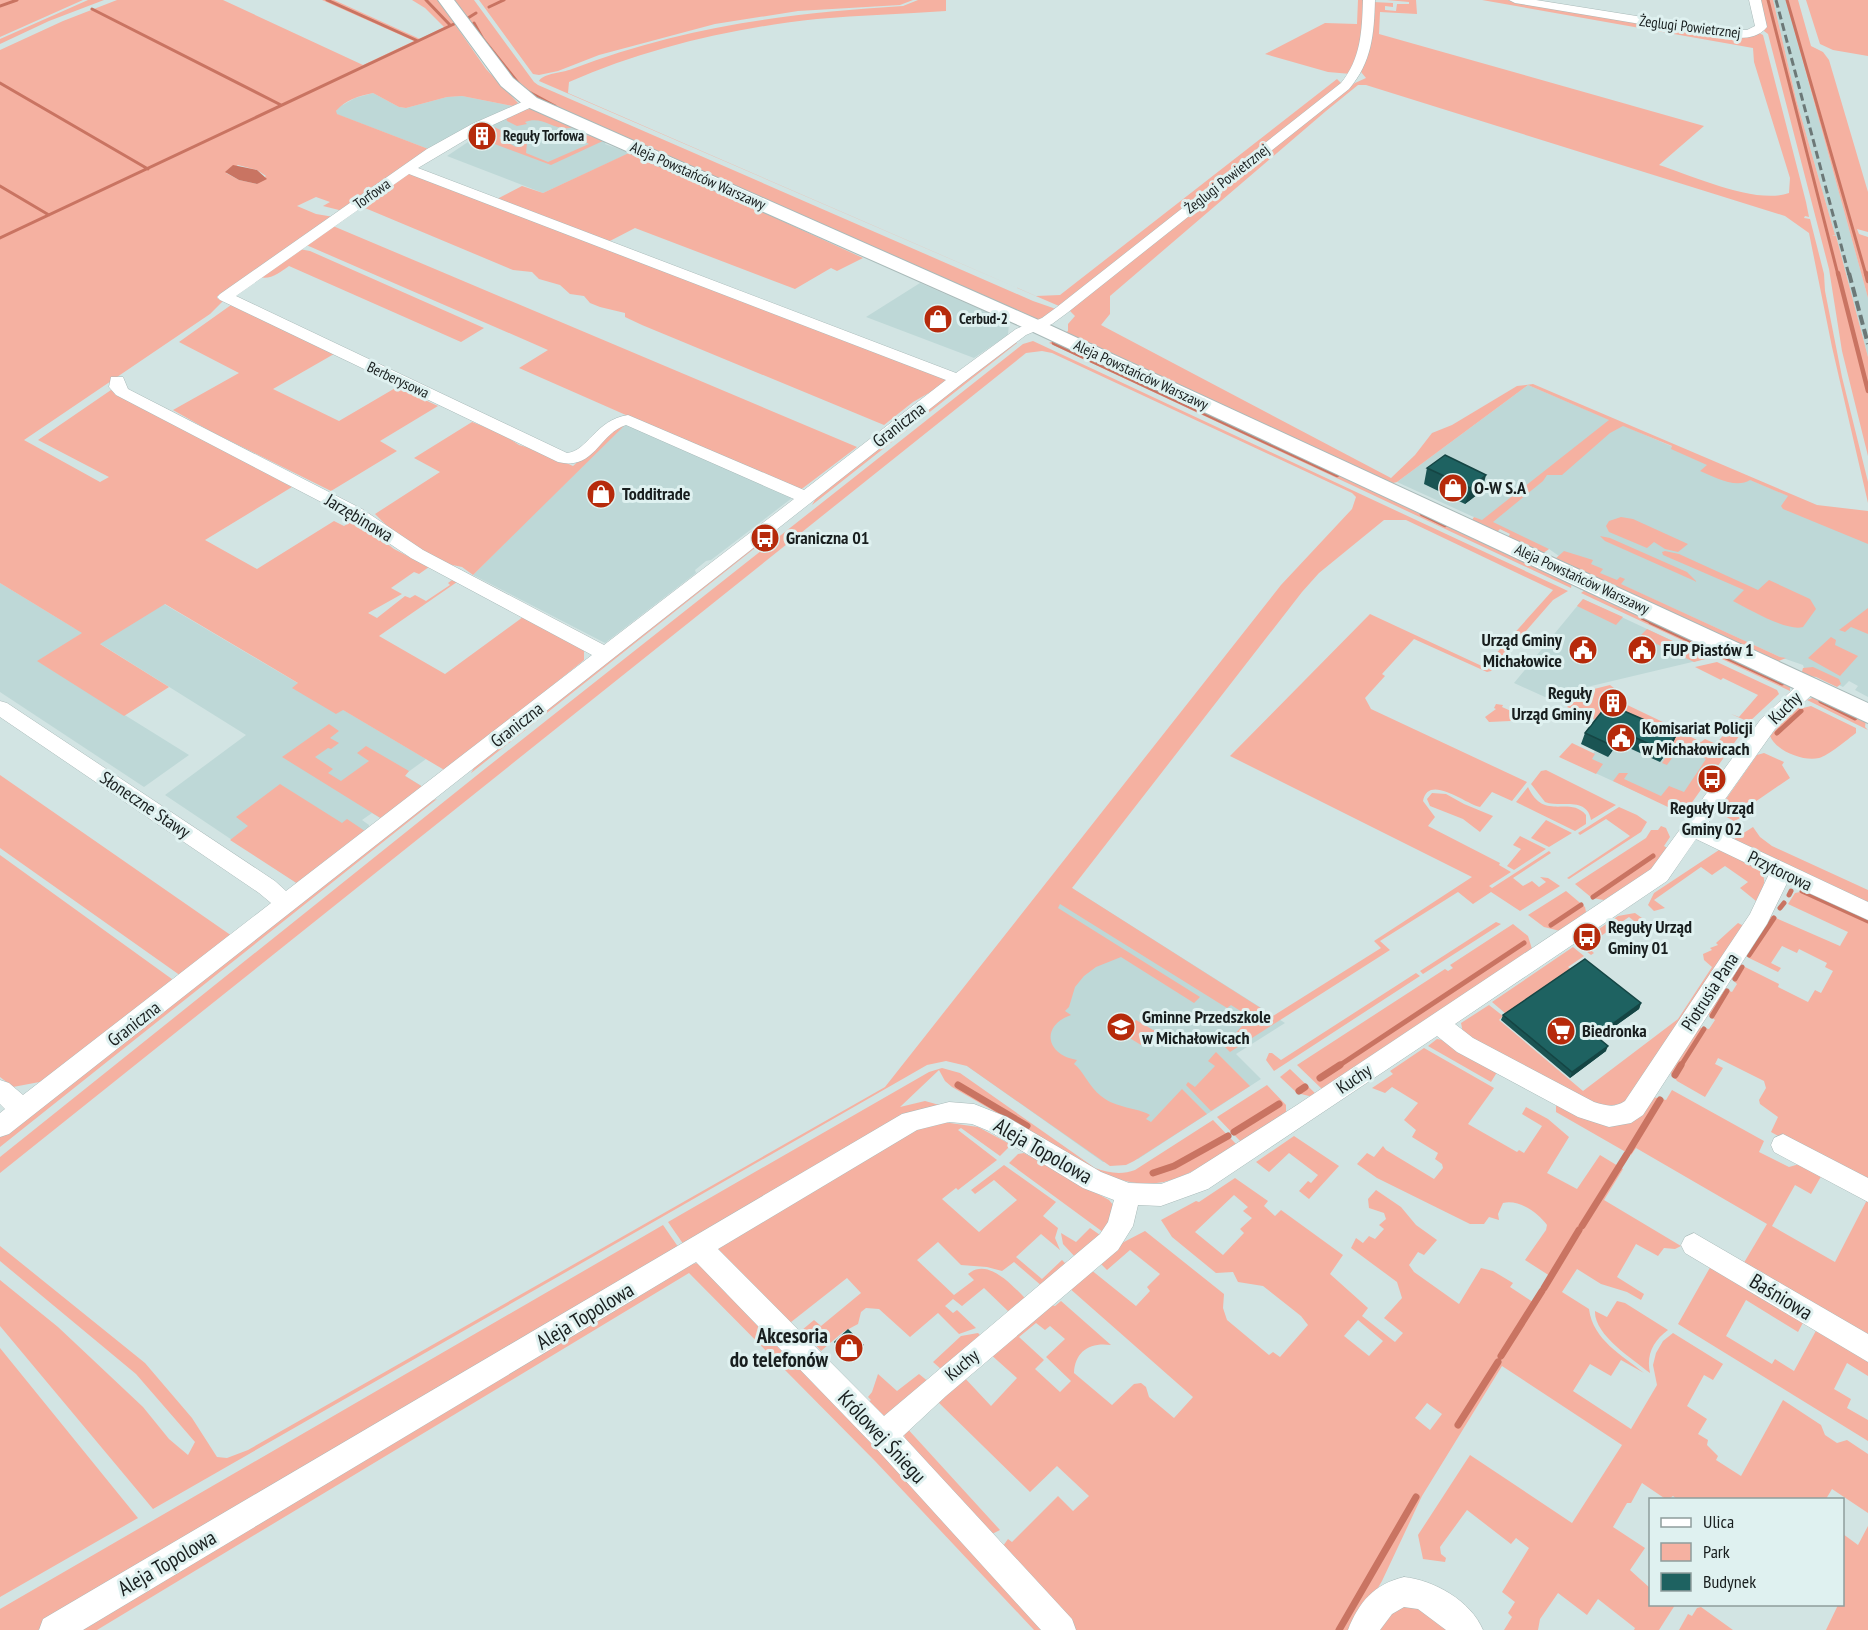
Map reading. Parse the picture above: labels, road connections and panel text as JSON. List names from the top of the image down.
{
  "streets": {
    "street": [
      "Żeglugi Powietrznej",
      "Aleja Powstańców Warszawy",
      "Torfowa",
      "Berberysowa",
      "Graniczna",
      "Jarzębinowa",
      "Kuchy",
      "Słoneczne Stawy",
      "Przytorowa",
      "Piotrusia Pana",
      "Aleja Topolowa",
      "Baśniowa",
      "Królowej Śniegu"
    ]
  },
  "crossings": [
    ["Żeglugi Powietrznej", "Aleja Powstańców Warszawy"],
    ["Żeglugi Powietrznej", "Graniczna"],
    ["Aleja Powstańców Warszawy", "Torfowa"],
    ["Aleja Powstańców Warszawy", "Graniczna"],
    ["Aleja Powstańców Warszawy", "Kuchy"],
    ["Torfowa", "Berberysowa"],
    ["Berberysowa", "Graniczna"],
    ["Graniczna", "Jarzębinowa"],
    ["Graniczna", "Słoneczne Stawy"],
    ["Kuchy", "Przytorowa"],
    ["Kuchy", "Piotrusia Pana"],
    ["Kuchy", "Aleja Topolowa"],
    ["Kuchy", "Królowej Śniegu"],
    ["Przytorowa", "Piotrusia Pana"],
    ["Aleja Topolowa", "Królowej Śniegu"]
  ],
  "places": {
    "building": ["Reguły Torfowa", "Reguły Urząd Gminy"],
    "shop": [
      "Cerbud-2",
      "O-W S.A",
      "Todditrade",
      "Akcesoria do telefonów"
    ],
    "bus stop": ["Graniczna 01", "Reguły Urząd Gminy 02", "Reguły Urząd Gminy 01"],
    "public building": ["Urząd Gminy Michałowice", "FUP Piastów 1", "Komisariat Policji w Michałowicach"],
    "school or university": ["Gminne Przedszkole w Michałowicach"],
    "supermarket": ["Biedronka"]
  },
  "legend": ["Ulica", "Park", "Budynek"]
}
